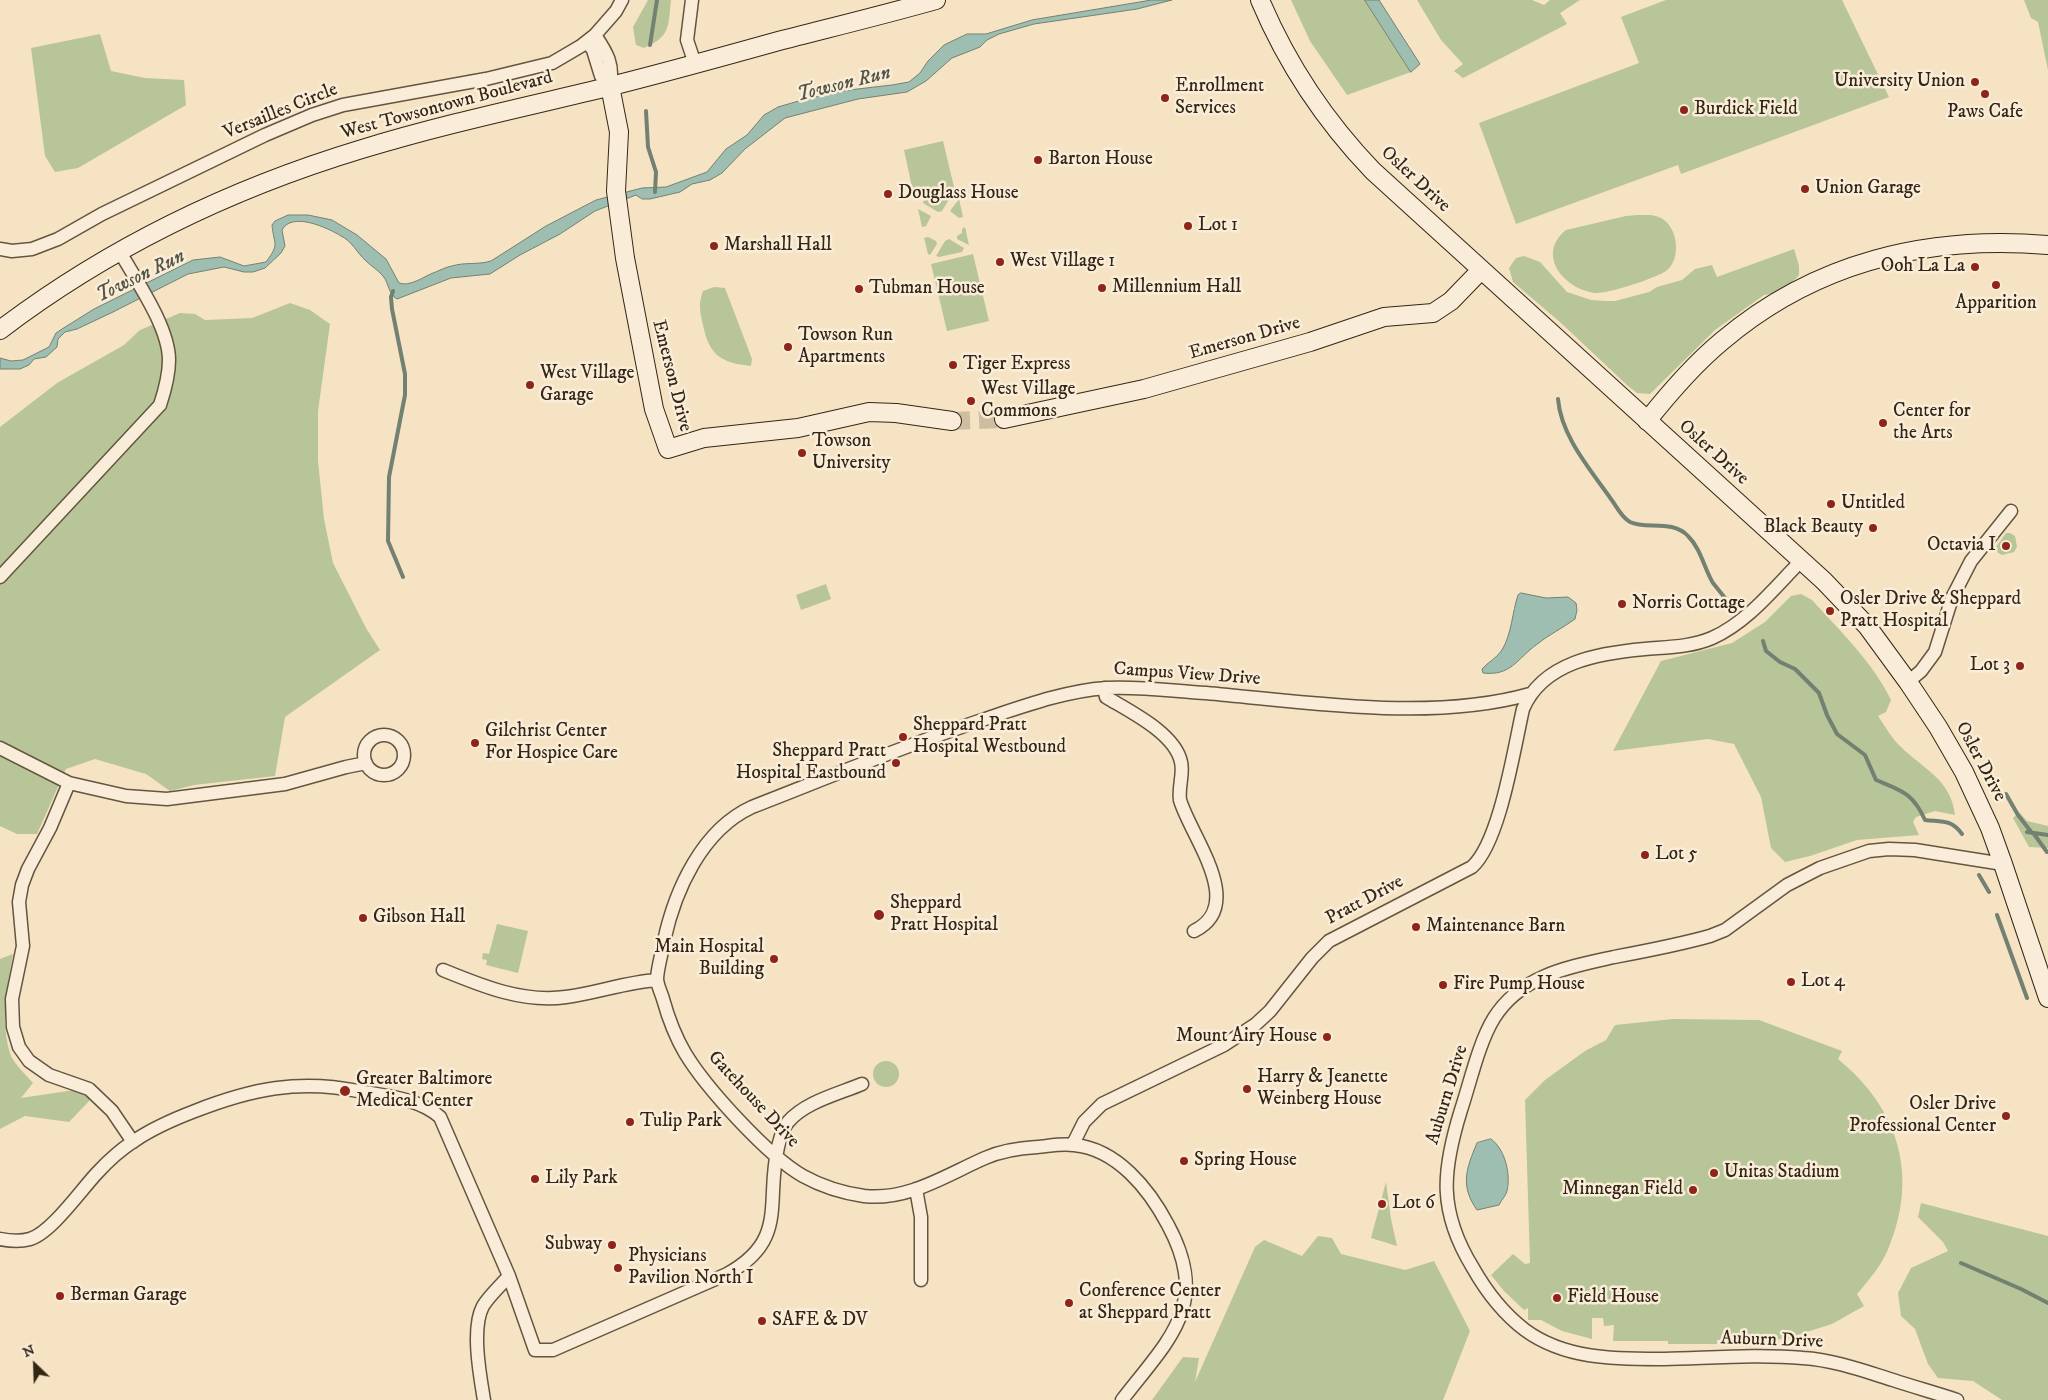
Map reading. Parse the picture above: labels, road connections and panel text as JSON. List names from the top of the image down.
{
  "streets": {
    "street": [
      "West Towsontown Boulevard",
      "Versailles Circle",
      "Osler Drive",
      "Emerson Drive",
      "Campus View Drive",
      "Pratt Drive",
      "Auburn Drive",
      "Gatehouse Drive"
    ]
  },
  "crossings": [
    ["West Towsontown Boulevard", "Emerson Drive"],
    ["Osler Drive", "Emerson Drive"],
    ["Osler Drive", "Auburn Drive"],
    ["Campus View Drive", "Pratt Drive"],
    ["Campus View Drive", "Gatehouse Drive"],
    ["Pratt Drive", "Gatehouse Drive"]
  ],
  "water": ["Towson Run"],
  "places": [
    "University Union",
    "Paws Cafe",
    "Enrollment Services",
    "Burdick Field",
    "Barton House",
    "Union Garage",
    "Douglass House",
    "Lot 1",
    "Marshall Hall",
    "West Village 1",
    "Ooh La La",
    "Apparition",
    "Millennium Hall",
    "Tubman House",
    "Towson Run Apartments",
    "Tiger Express",
    "West Village Garage",
    "West Village Commons",
    "Center for the Arts",
    "Towson University",
    "Untitled",
    "Black Beauty",
    "Octavia I",
    "Norris Cottage",
    "Osler Drive & Sheppard Pratt Hospital",
    "Lot 3",
    "Sheppard Pratt Hospital Westbound",
    "Gilchrist Center For Hospice Care",
    "Sheppard Pratt Hospital Eastbound",
    "Lot 5",
    "Sheppard Pratt Hospital",
    "Gibson Hall",
    "Maintenance Barn",
    "Main Hospital Building",
    "Lot 4",
    "Fire Pump House",
    "Mount Airy House",
    "Harry & Jeanette Weinberg House",
    "Greater Baltimore Medical Center",
    "Osler Drive Professional Center",
    "Tulip Park",
    "Spring House",
    "Unitas Stadium",
    "Lily Park",
    "Minnegan Field",
    "Lot 6",
    "Subway",
    "Physicians Pavilion North I",
    "Berman Garage",
    "Field House",
    "Conference Center at Sheppard Pratt",
    "SAFE & DV"
  ],
  "north": "top left"
}
